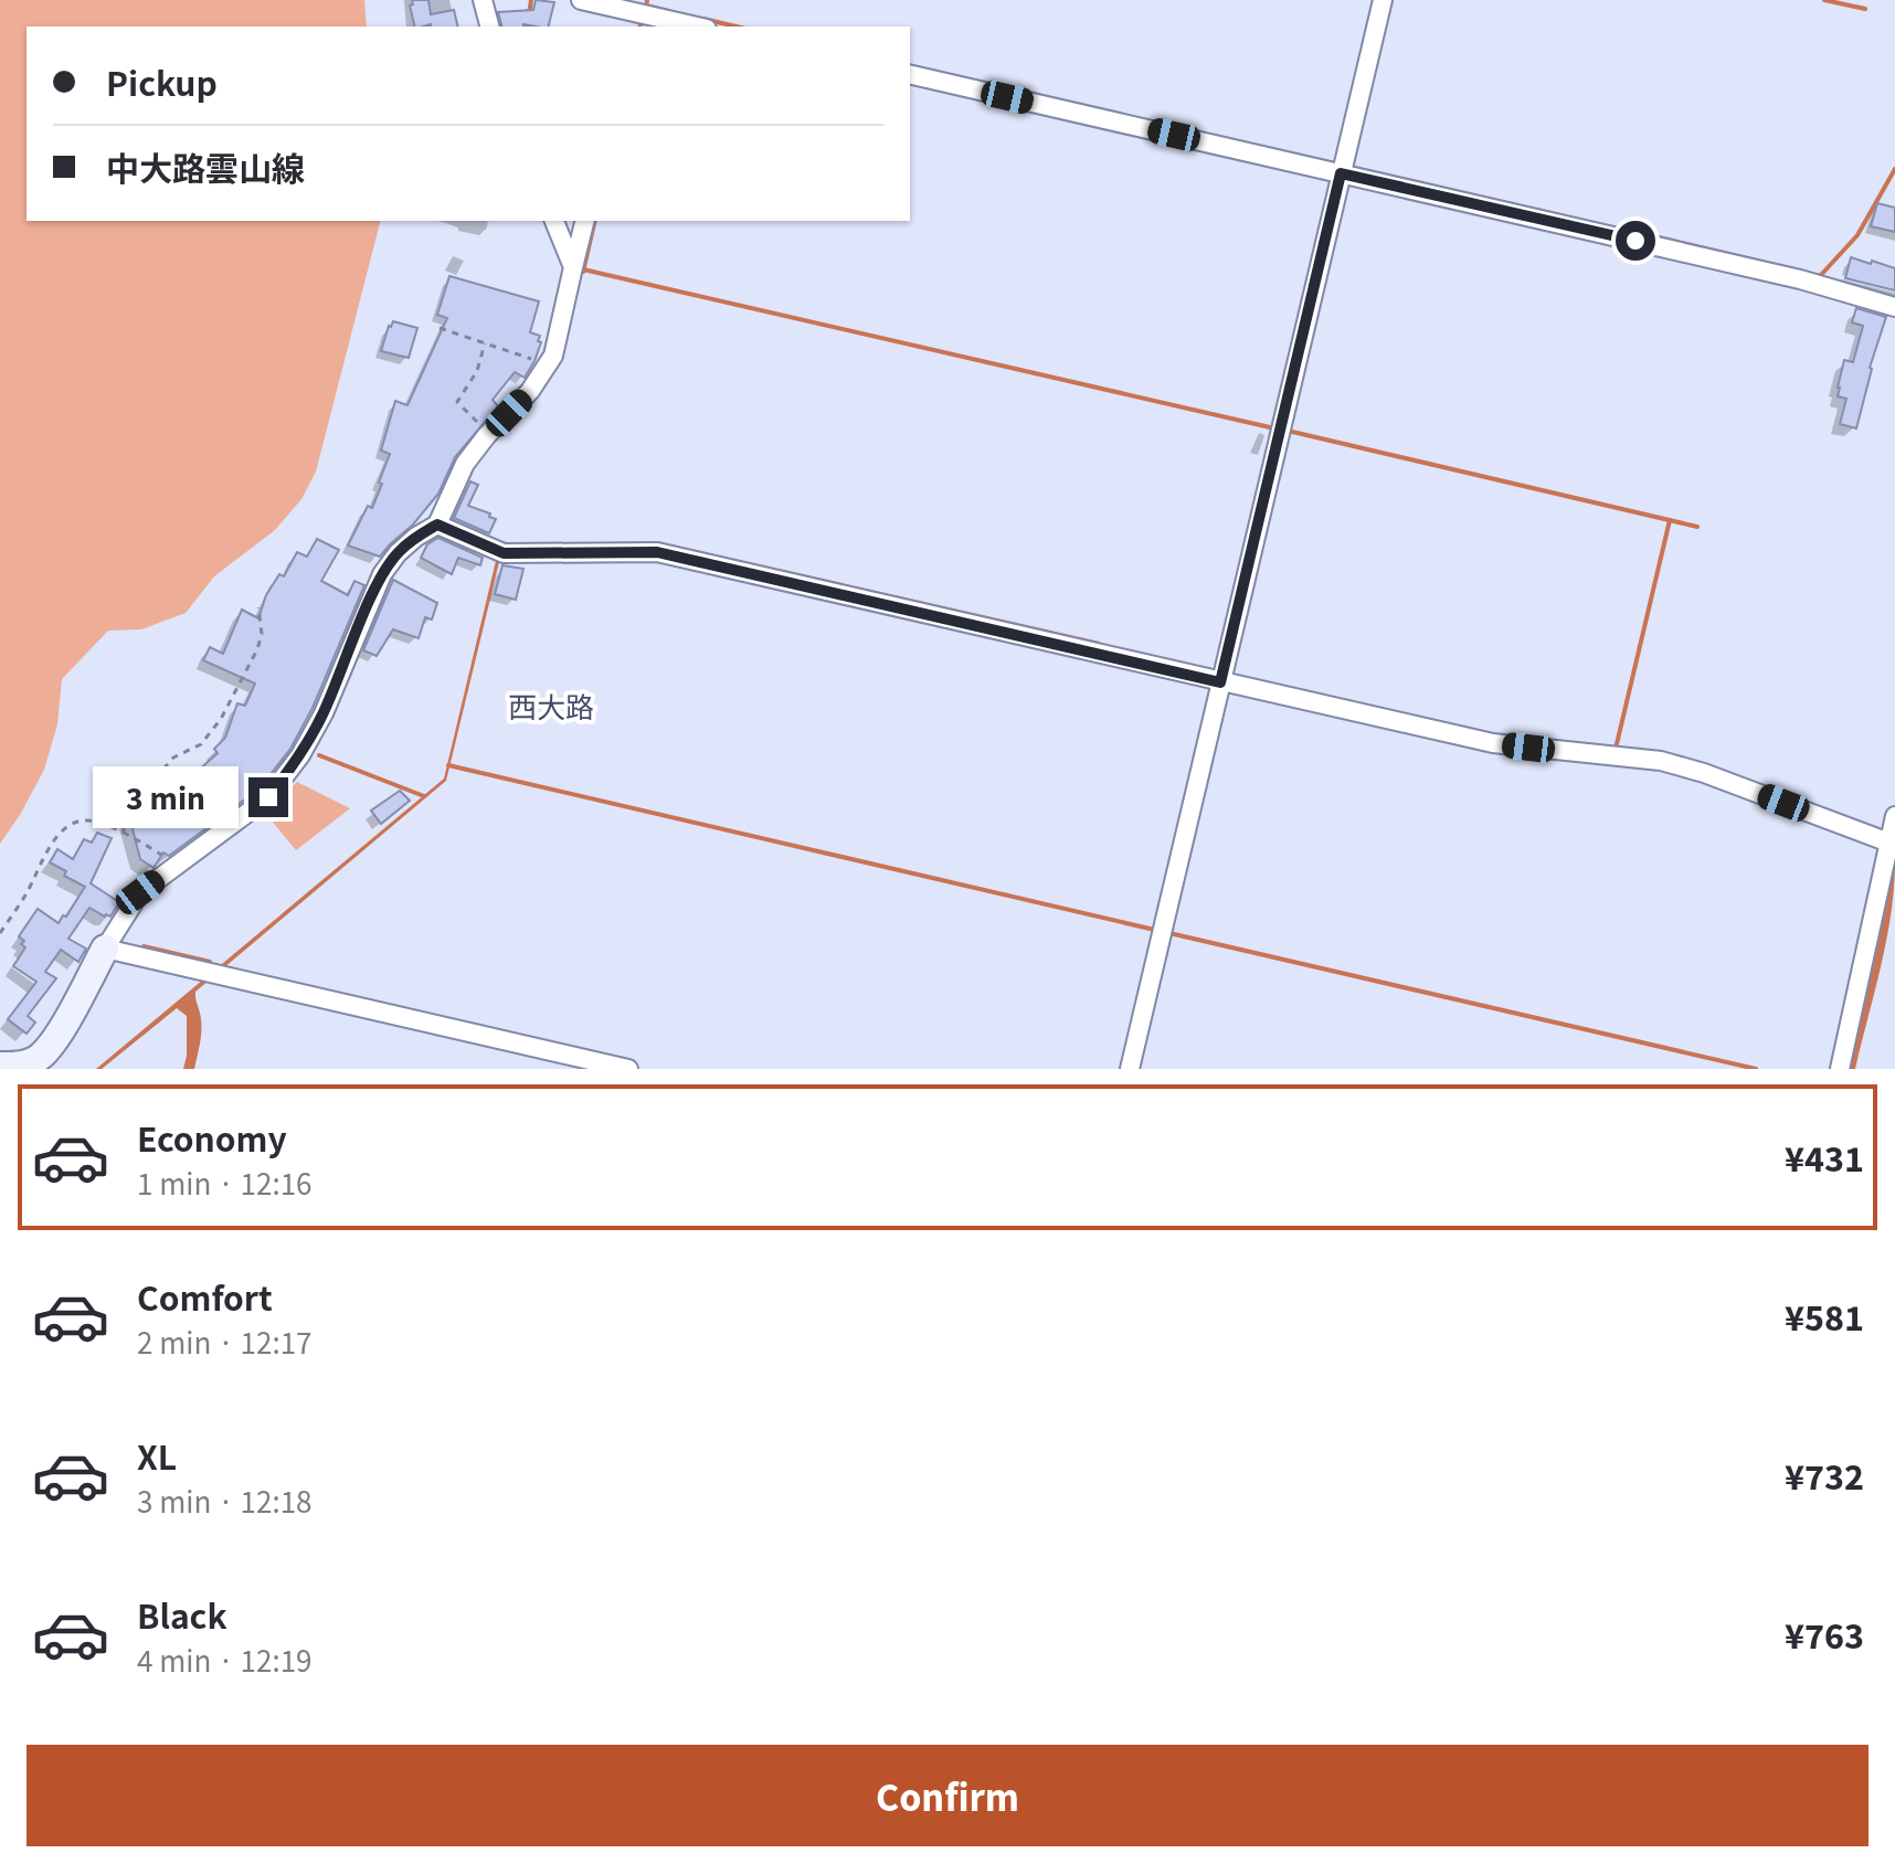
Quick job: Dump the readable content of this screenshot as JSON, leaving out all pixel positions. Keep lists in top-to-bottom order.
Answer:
{
  "districts": ["西大路"],
  "page": {
    "banner": ["Pickup", "中大路雲山線"],
    "bubble": "3 min",
    "list": [
      {
        "name": "Economy",
        "note": "1 min · 12:16",
        "value": "¥431"
      },
      {
        "name": "Comfort",
        "note": "2 min · 12:17",
        "value": "¥581"
      },
      {
        "name": "XL",
        "note": "3 min · 12:18",
        "value": "¥732"
      },
      {
        "name": "Black",
        "note": "4 min · 12:19",
        "value": "¥763"
      }
    ],
    "buttons": "Confirm"
  }
}
